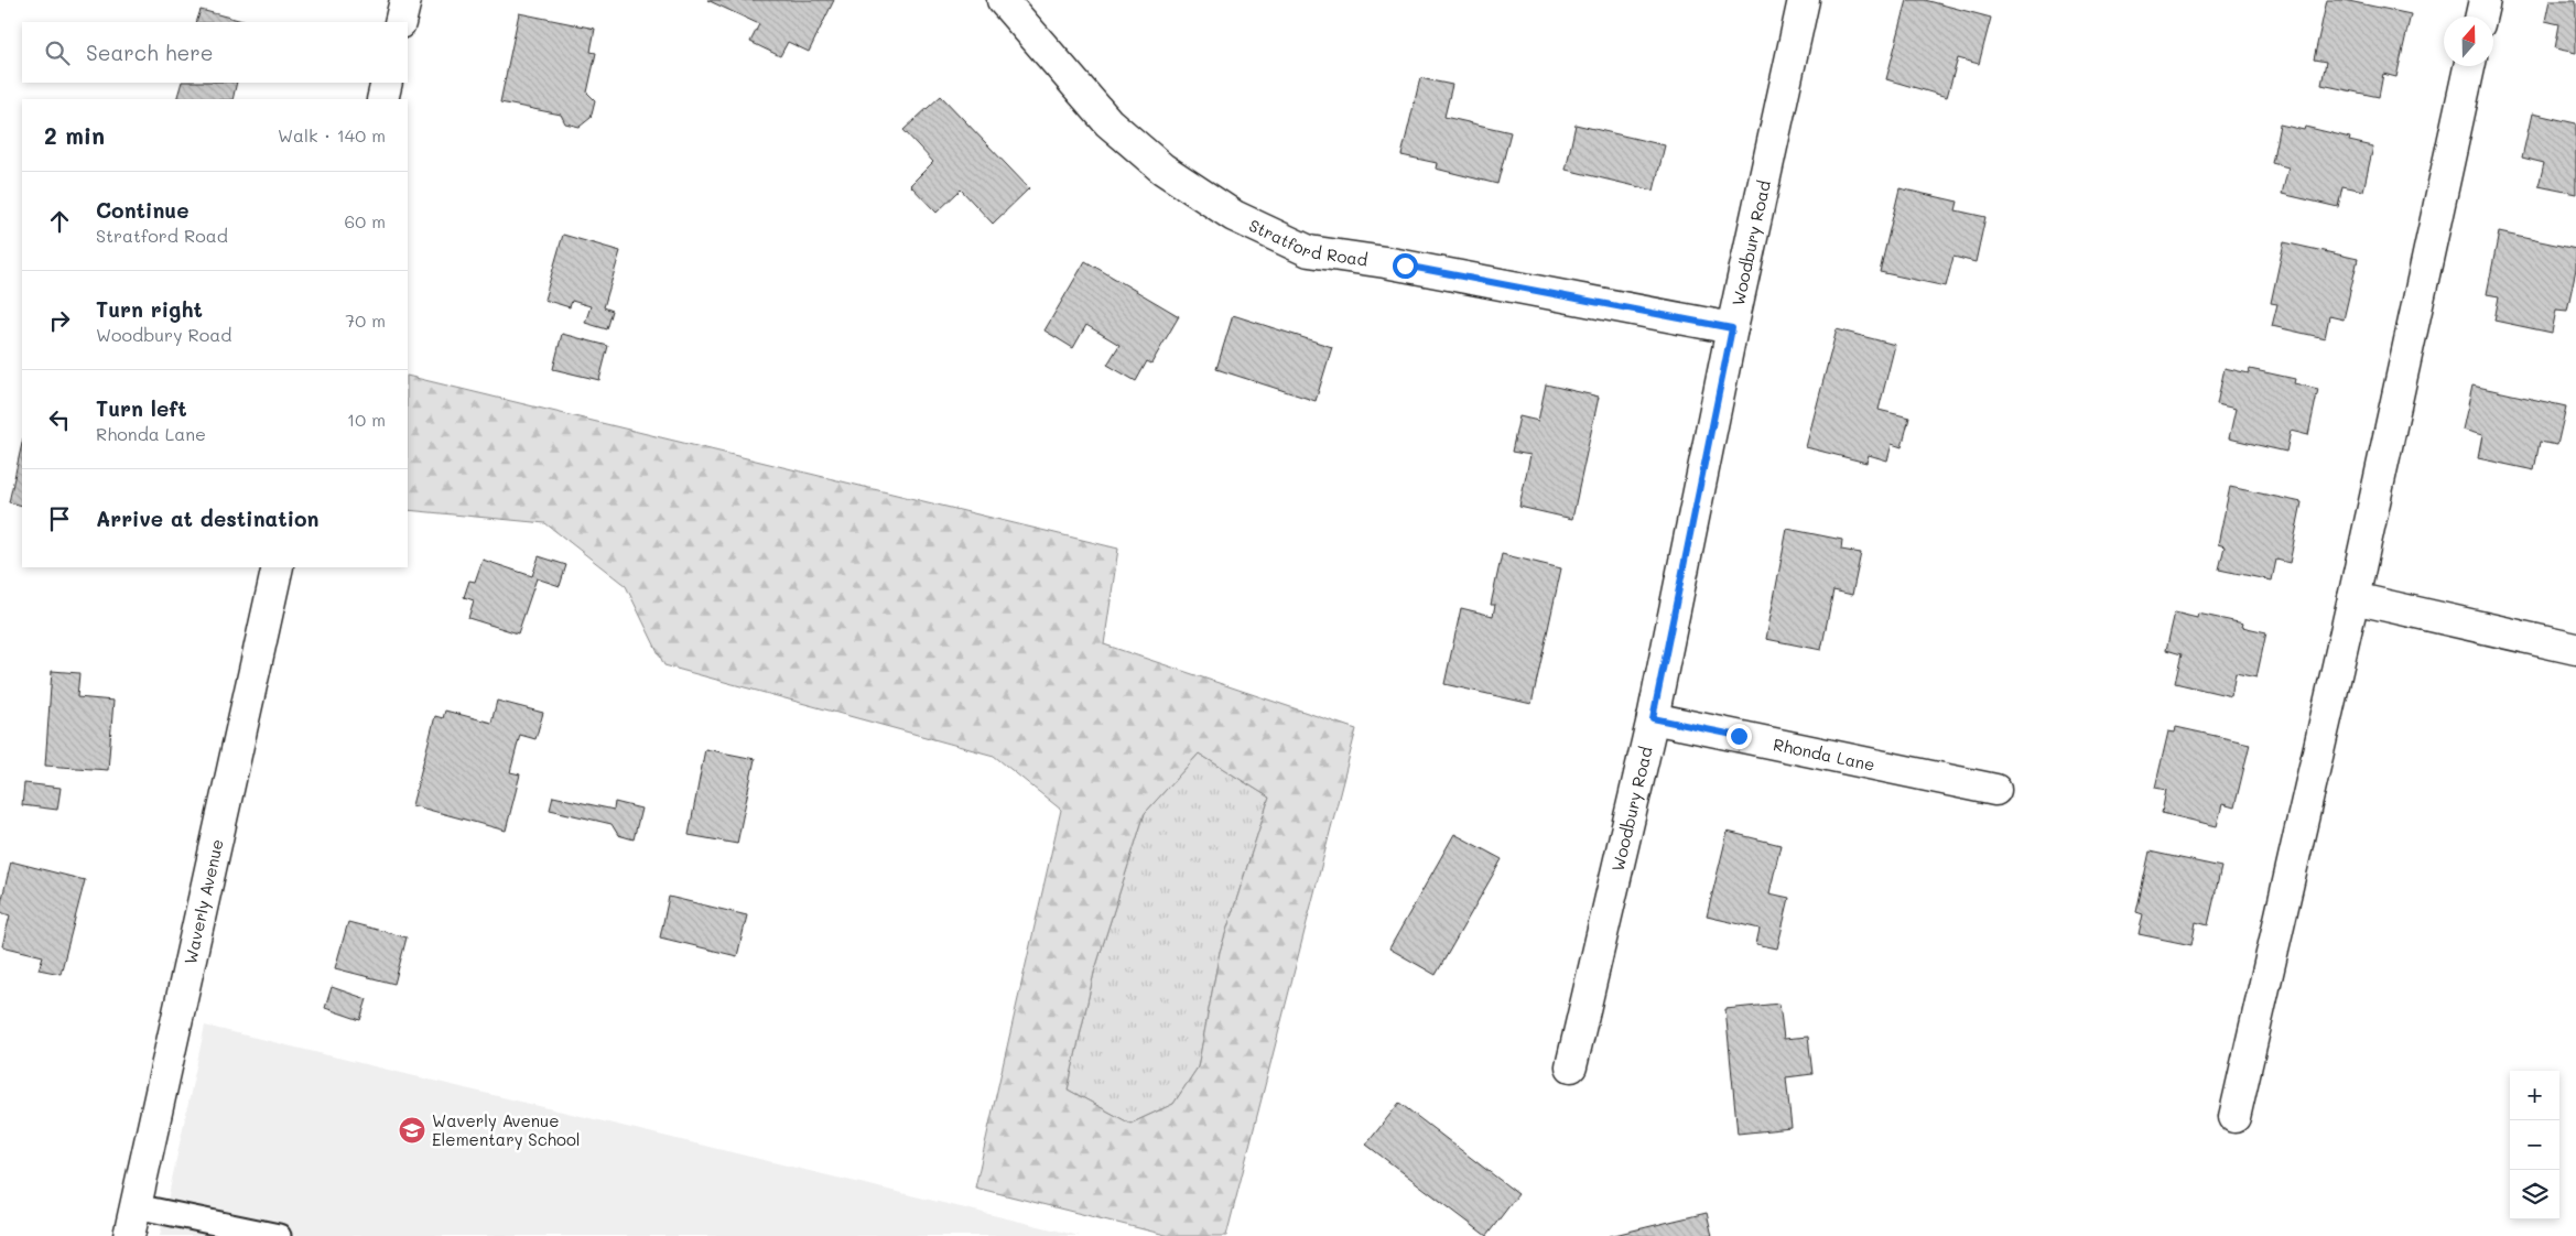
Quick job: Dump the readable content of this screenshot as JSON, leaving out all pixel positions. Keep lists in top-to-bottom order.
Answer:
{
  "streets": {
    "street": [
      "Stratford Road",
      "Woodbury Road",
      "Rhonda Lane",
      "Waverly Avenue"
    ]
  },
  "crossings": [
    ["Stratford Road", "Woodbury Road"],
    ["Woodbury Road", "Rhonda Lane"]
  ],
  "places": {
    "school or university": ["Waverly Avenue Elementary School"]
  },
  "north": "top",
  "page": {
    "search": "Search here",
    "heading": ["2 min", "Walk · 140 m"],
    "list": [
      ["Continue", "Stratford Road", "60 m"],
      ["Turn right", "Woodbury Road", "70 m"],
      ["Turn left", "Rhonda Lane", "10 m"],
      "Arrive at destination"
    ],
    "map_buttons": ["+", "−"]
  }
}
